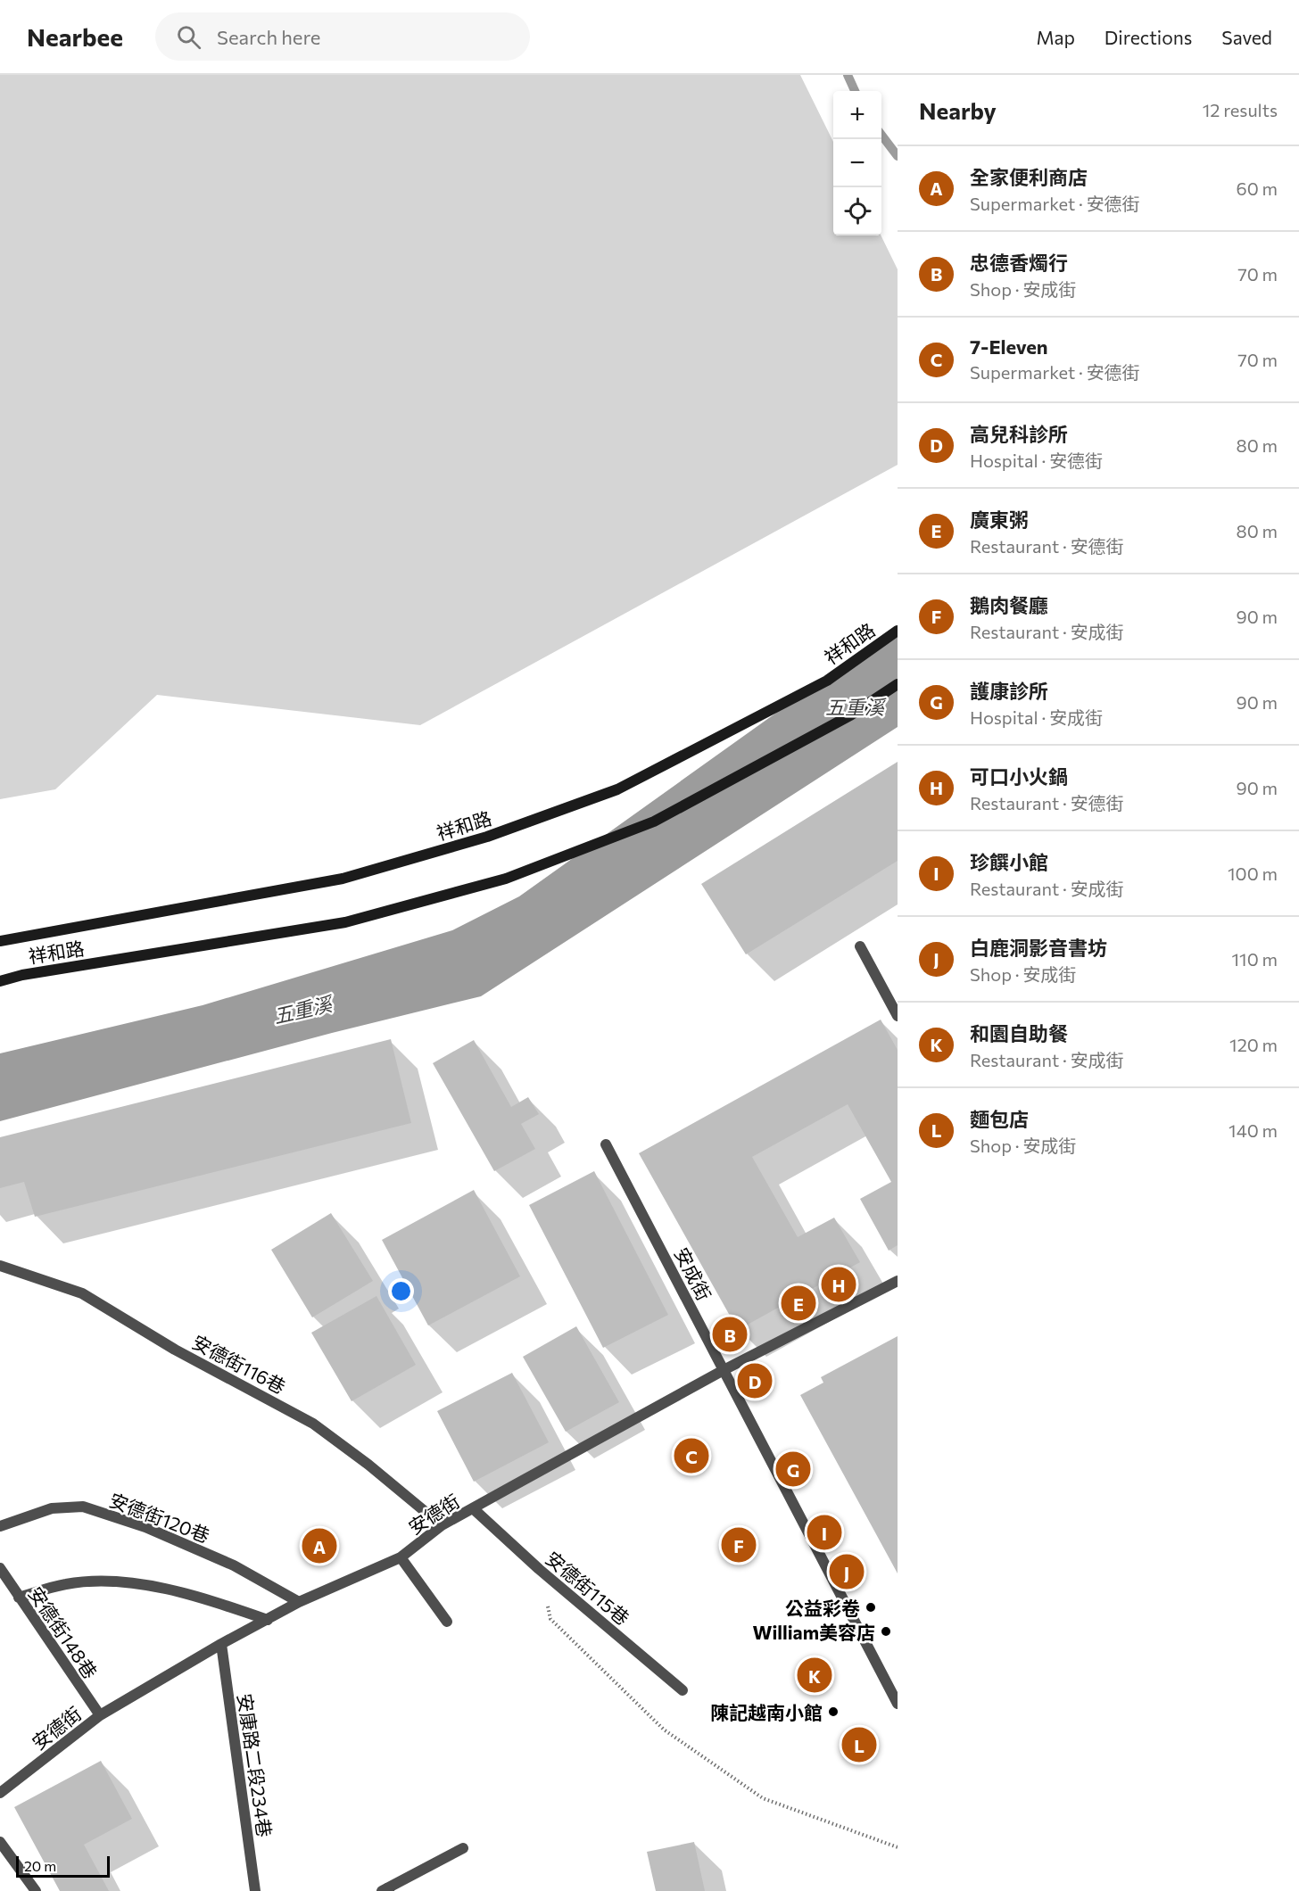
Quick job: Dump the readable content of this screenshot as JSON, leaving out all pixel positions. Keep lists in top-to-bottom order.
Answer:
{
  "streets": {
    "main road": ["祥和路"],
    "street": [
      "安成街",
      "安德街116巷",
      "安德街",
      "安德街120巷",
      "安德街115巷",
      "安德街148巷",
      "安康路二段234巷"
    ]
  },
  "crossings": [
    ["安成街", "安德街"],
    ["安德街116巷", "安德街"],
    ["安德街", "安德街120巷"],
    ["安德街", "安德街115巷"],
    ["安德街", "安德街148巷"],
    ["安德街", "安康路二段234巷"]
  ],
  "water": ["五重溪"],
  "places": ["公益彩卷", "William美容店", "陳記越南小館"],
  "scale_bar": "20 m",
  "page": {
    "header": "Nearbee",
    "search": "Search here",
    "nav": ["Map", "Directions", "Saved"],
    "heading": ["Nearby", "12 results"],
    "map_buttons": ["+", "−"],
    "list": [
      {
        "mark": "A",
        "name": "全家便利商店",
        "note": "Supermarket · 安德街",
        "value": "60 m"
      },
      {
        "mark": "B",
        "name": "忠德香燭行",
        "note": "Shop · 安成街",
        "value": "70 m"
      },
      {
        "mark": "C",
        "name": "7-Eleven",
        "note": "Supermarket · 安德街",
        "value": "70 m"
      },
      {
        "mark": "D",
        "name": "高兒科診所",
        "note": "Hospital · 安德街",
        "value": "80 m"
      },
      {
        "mark": "E",
        "name": "廣東粥",
        "note": "Restaurant · 安德街",
        "value": "80 m"
      },
      {
        "mark": "F",
        "name": "鵝肉餐廳",
        "note": "Restaurant · 安成街",
        "value": "90 m"
      },
      {
        "mark": "G",
        "name": "護康診所",
        "note": "Hospital · 安成街",
        "value": "90 m"
      },
      {
        "mark": "H",
        "name": "可口小火鍋",
        "note": "Restaurant · 安德街",
        "value": "90 m"
      },
      {
        "mark": "I",
        "name": "珍饌小館",
        "note": "Restaurant · 安成街",
        "value": "100 m"
      },
      {
        "mark": "J",
        "name": "白鹿洞影音書坊",
        "note": "Shop · 安成街",
        "value": "110 m"
      },
      {
        "mark": "K",
        "name": "和園自助餐",
        "note": "Restaurant · 安成街",
        "value": "120 m"
      },
      {
        "mark": "L",
        "name": "麵包店",
        "note": "Shop · 安成街",
        "value": "140 m"
      }
    ],
    "pins": [
      "H",
      "E",
      "B",
      "D",
      "C",
      "G",
      "I",
      "F",
      "A",
      "J",
      "K",
      "L"
    ],
    "scale": "20 m"
  }
}
